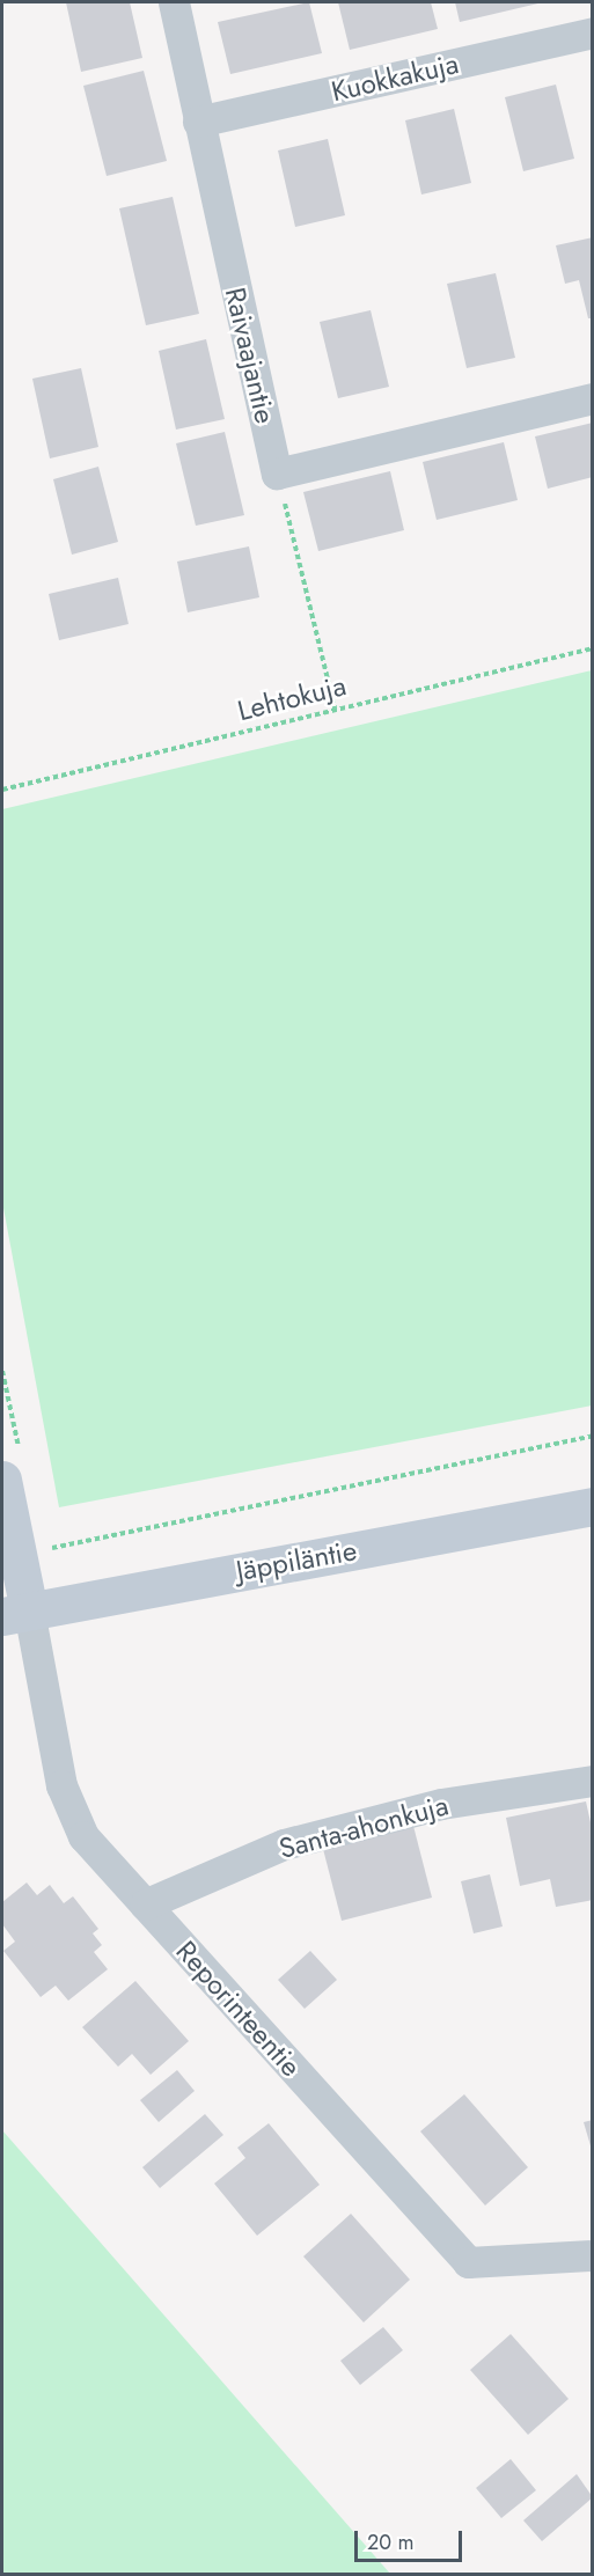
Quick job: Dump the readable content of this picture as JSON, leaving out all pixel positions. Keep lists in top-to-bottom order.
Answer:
{
  "streets": {
    "main road": ["Jäppiläntie"],
    "street": [
      "Kuokkakuja",
      "Raivaajantie",
      "Santa-ahonkuja",
      "Reporinteentie"
    ],
    "path": ["Lehtokuja"]
  },
  "crossings": [
    ["Kuokkakuja", "Raivaajantie"],
    ["Jäppiläntie", "Reporinteentie"],
    ["Santa-ahonkuja", "Reporinteentie"]
  ],
  "scale_bar": "20 m"
}
